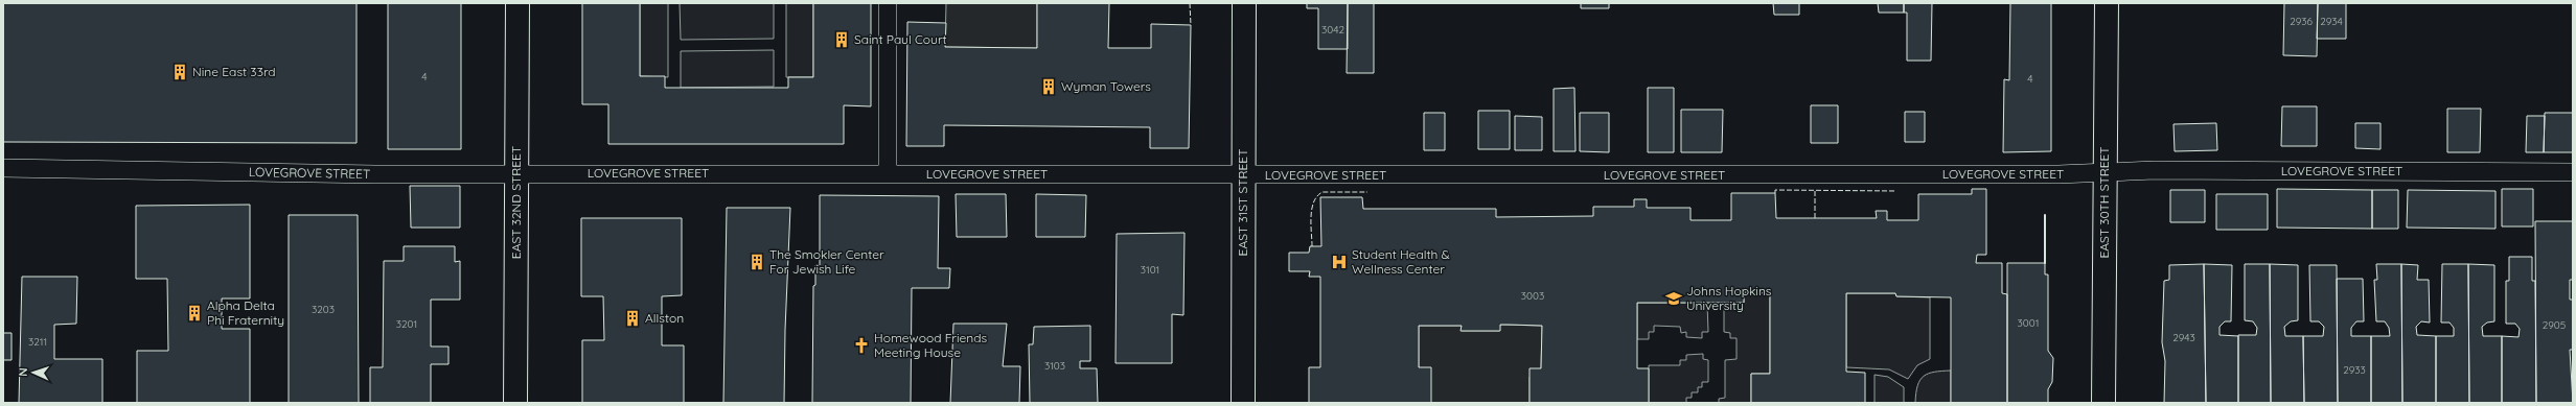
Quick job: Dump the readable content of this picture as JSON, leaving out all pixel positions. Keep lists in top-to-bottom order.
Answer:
{
  "streets": {
    "street": ["EAST 32ND STREET", "EAST 31ST STREET", "EAST 30TH STREET"],
    "lane": ["LOVEGROVE STREET"]
  },
  "crossings": [
    ["LOVEGROVE STREET", "EAST 32ND STREET"],
    ["LOVEGROVE STREET", "EAST 31ST STREET"],
    ["LOVEGROVE STREET", "EAST 30TH STREET"]
  ],
  "places": {
    "building": [
      "Saint Paul Court",
      "Nine East 33rd",
      "Wyman Towers",
      "The Smokler Center For Jewish Life",
      "Alpha Delta Phi Fraternity",
      "Allston"
    ],
    "hospital": ["Student Health & Wellness Center"],
    "school or university": ["Johns Hopkins University"],
    "church": ["Homewood Friends Meeting House"]
  },
  "house_numbers": [
    "2936",
    "2934",
    "3042",
    "4",
    "4",
    "3101",
    "3003",
    "3203",
    "3001",
    "3201",
    "2905",
    "2943",
    "3211",
    "3103",
    "2933"
  ],
  "north": "left"
}
